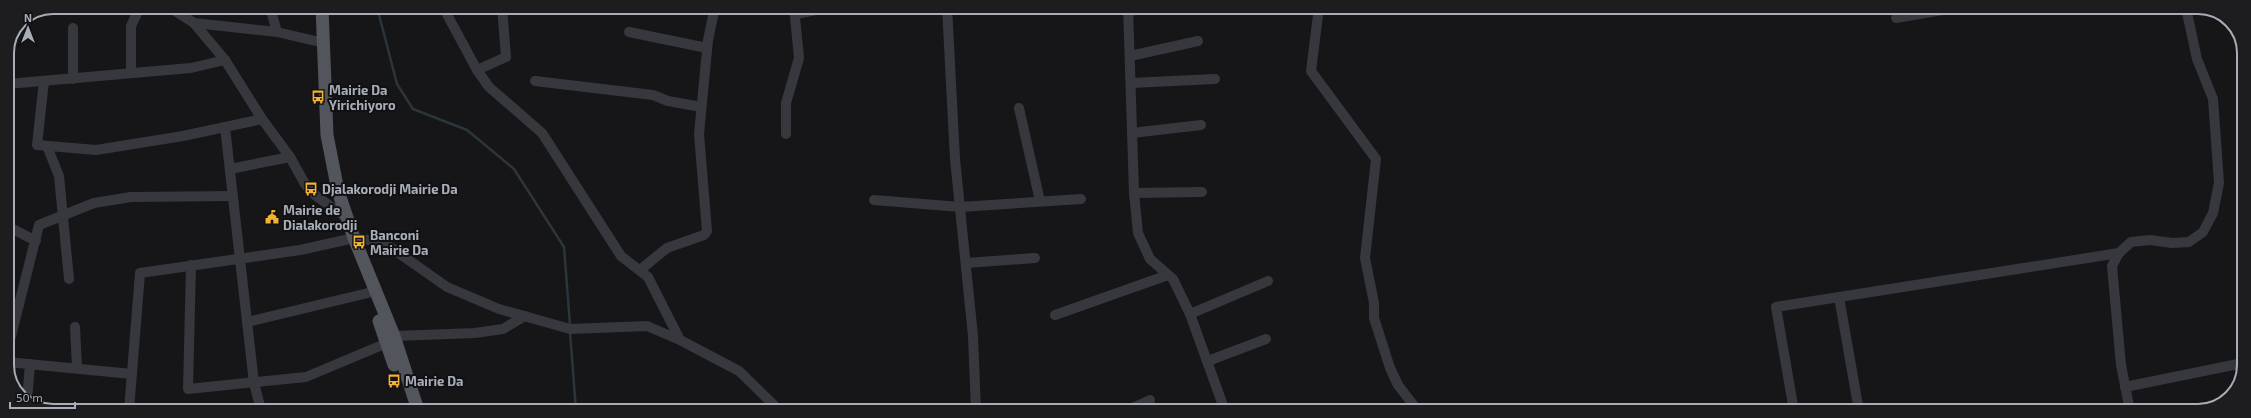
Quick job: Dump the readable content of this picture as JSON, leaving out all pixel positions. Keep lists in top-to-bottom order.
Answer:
{
  "places": {
    "bus stop": [
      "Mairie Da Yirichiyoro",
      "Djalakorodji Mairie Da",
      "Banconi Mairie Da",
      "Mairie Da"
    ],
    "public building": ["Mairie de Dialakorodji"]
  },
  "scale_bar": "50 m",
  "north": "top"
}
